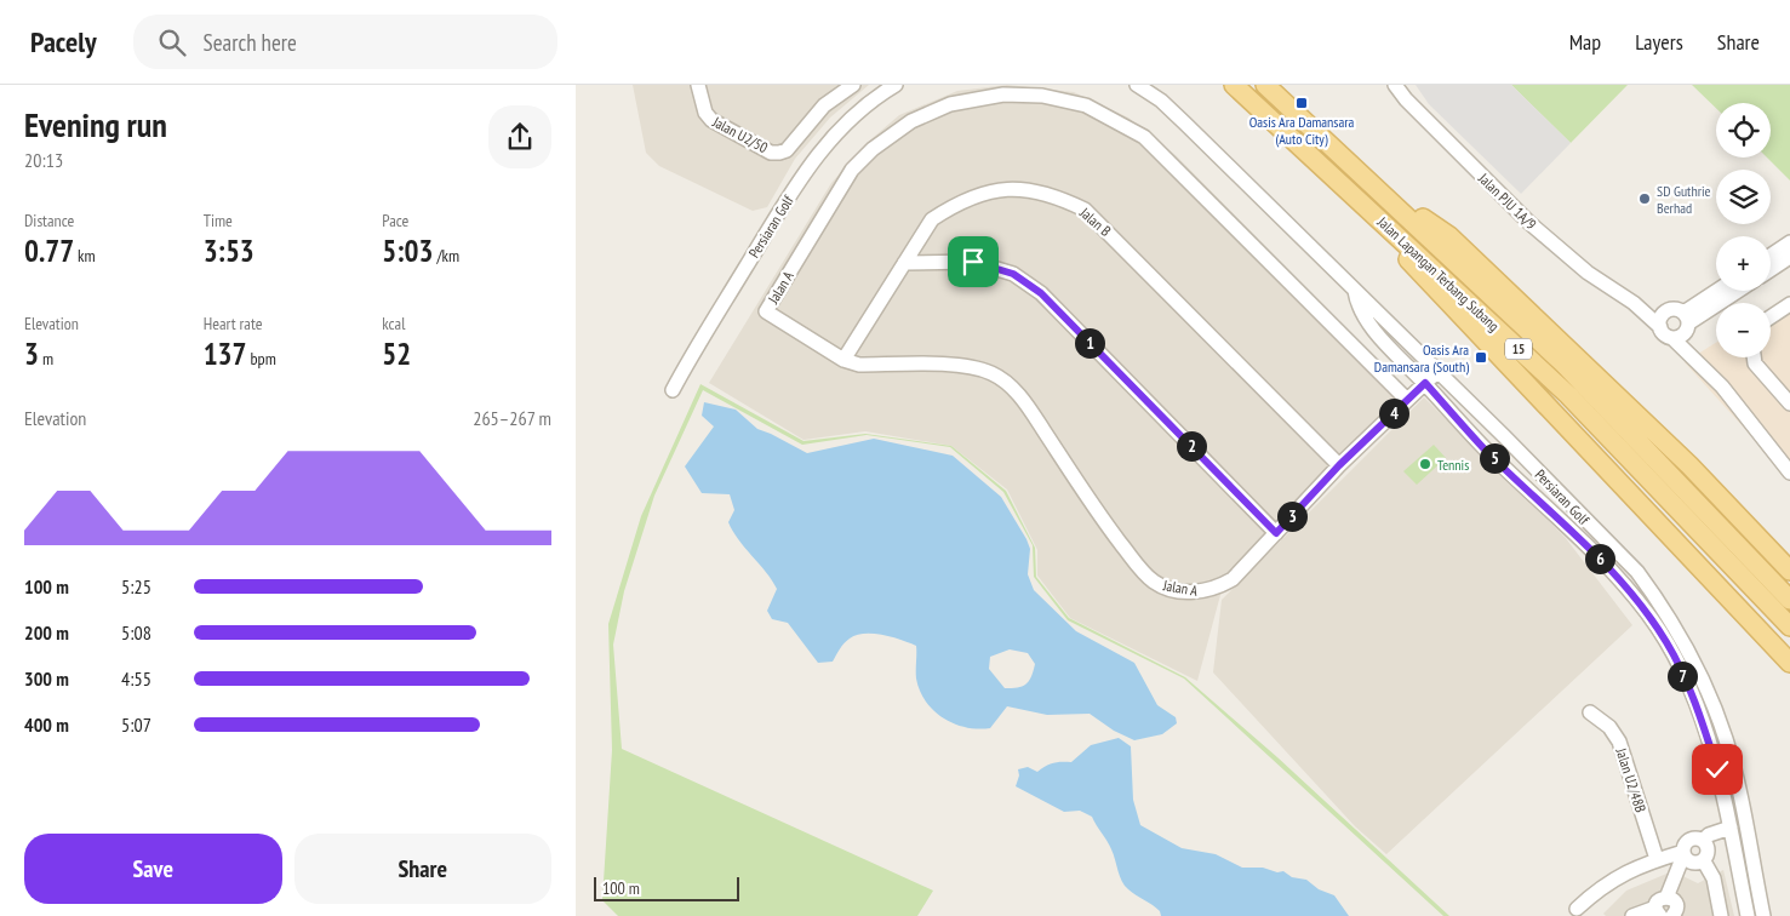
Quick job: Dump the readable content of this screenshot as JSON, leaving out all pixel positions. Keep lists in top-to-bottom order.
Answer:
{
  "streets": {
    "main road": ["Jalan Lapangan Terbang Subang", "15"],
    "street": [
      "Jalan U2/50",
      "Jalan PJU 1A/9",
      "Jalan B",
      "Persiaran Golf",
      "Jalan A",
      "Jalan U2/48B"
    ]
  },
  "crossings": [
    ["Jalan B", "Jalan A"],
    ["Persiaran Golf", "Jalan A"]
  ],
  "places": {
    "transit": ["Oasis Ara Damansara (Auto City)", "Oasis Ara Damansara (South)"],
    "other": ["SD Guthrie Berhad", "Tennis"]
  },
  "scale_bar": "100 m",
  "page": {
    "header": "Pacely",
    "search": "Search here",
    "nav": ["Map", "Layers", "Share"],
    "heading": ["Evening run", "20:13"],
    "map_buttons": ["+", "−"],
    "stats": [
      ["Distance", "0.77 km"],
      ["Time", "3:53"],
      ["Pace", "5:03 /km"],
      ["Elevation", "3 m"],
      ["Heart rate", "137 bpm"],
      ["kcal", "52"]
    ],
    "pins": [
      "1",
      "4",
      "2",
      "5",
      "3",
      "6",
      "7"
    ],
    "chart": ["Elevation", "265–267 m"],
    "list": [
      {
        "name": "100 m",
        "note": "5:25"
      },
      {
        "name": "200 m",
        "note": "5:08"
      },
      {
        "name": "300 m",
        "note": "4:55"
      },
      {
        "name": "400 m",
        "note": "5:07"
      }
    ],
    "buttons": ["Save", "Share"],
    "scale": "100 m"
  }
}
